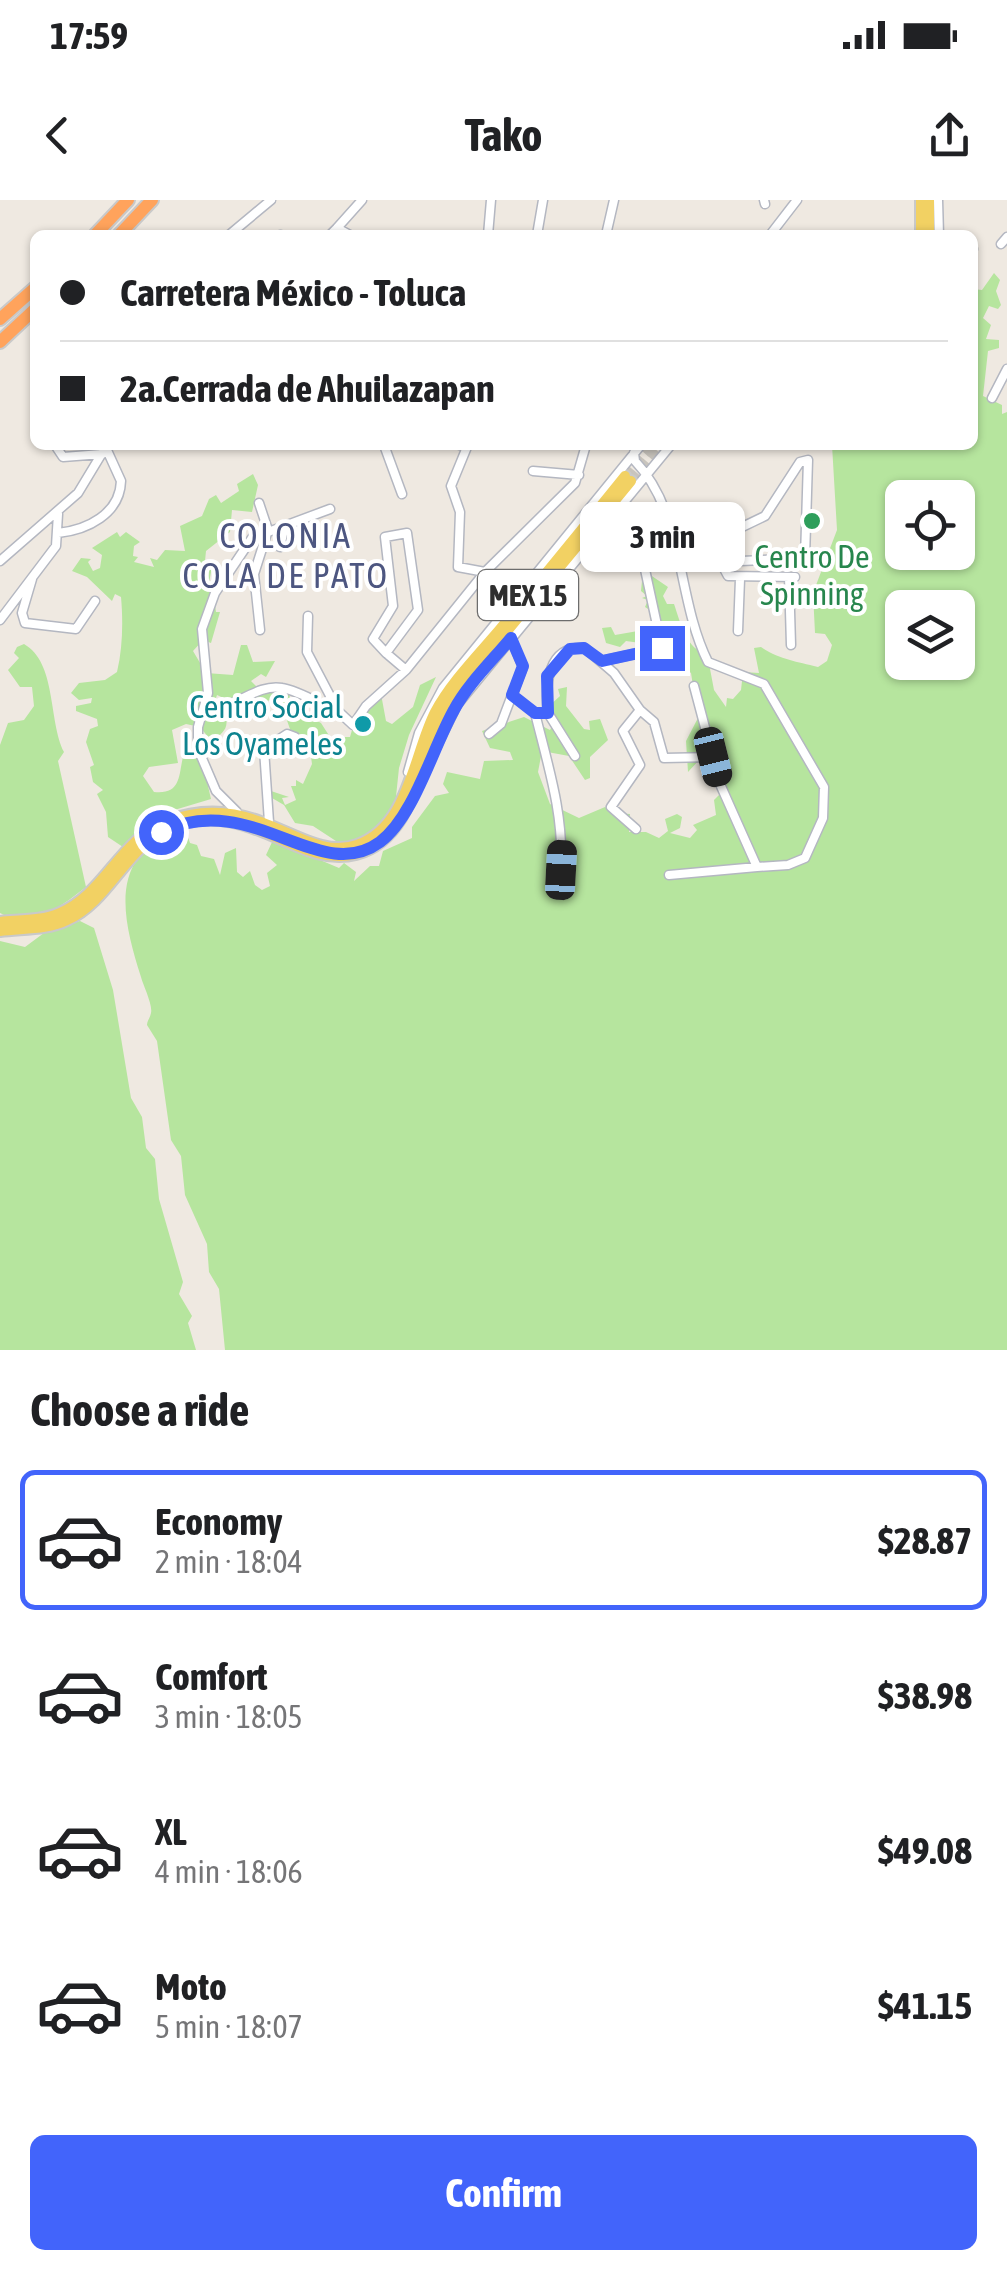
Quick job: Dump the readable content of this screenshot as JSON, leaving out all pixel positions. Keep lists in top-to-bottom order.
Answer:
{
  "streets": {
    "main road": ["MEX 15"]
  },
  "districts": ["COLONIA COLA DE PATO"],
  "places": ["Centro De Spinning", "Centro Social Los Oyameles"],
  "page": {
    "status": "17:59",
    "header": "Tako",
    "banner": ["Carretera México - Toluca", "2a.Cerrada de Ahuilazapan"],
    "bubble": "3 min",
    "heading": "Choose a ride",
    "list": [
      {
        "name": "Economy",
        "note": "2 min · 18:04",
        "value": "$28.87"
      },
      {
        "name": "Comfort",
        "note": "3 min · 18:05",
        "value": "$38.98"
      },
      {
        "name": "XL",
        "note": "4 min · 18:06",
        "value": "$49.08"
      },
      {
        "name": "Moto",
        "note": "5 min · 18:07",
        "value": "$41.15"
      }
    ],
    "buttons": "Confirm"
  }
}
